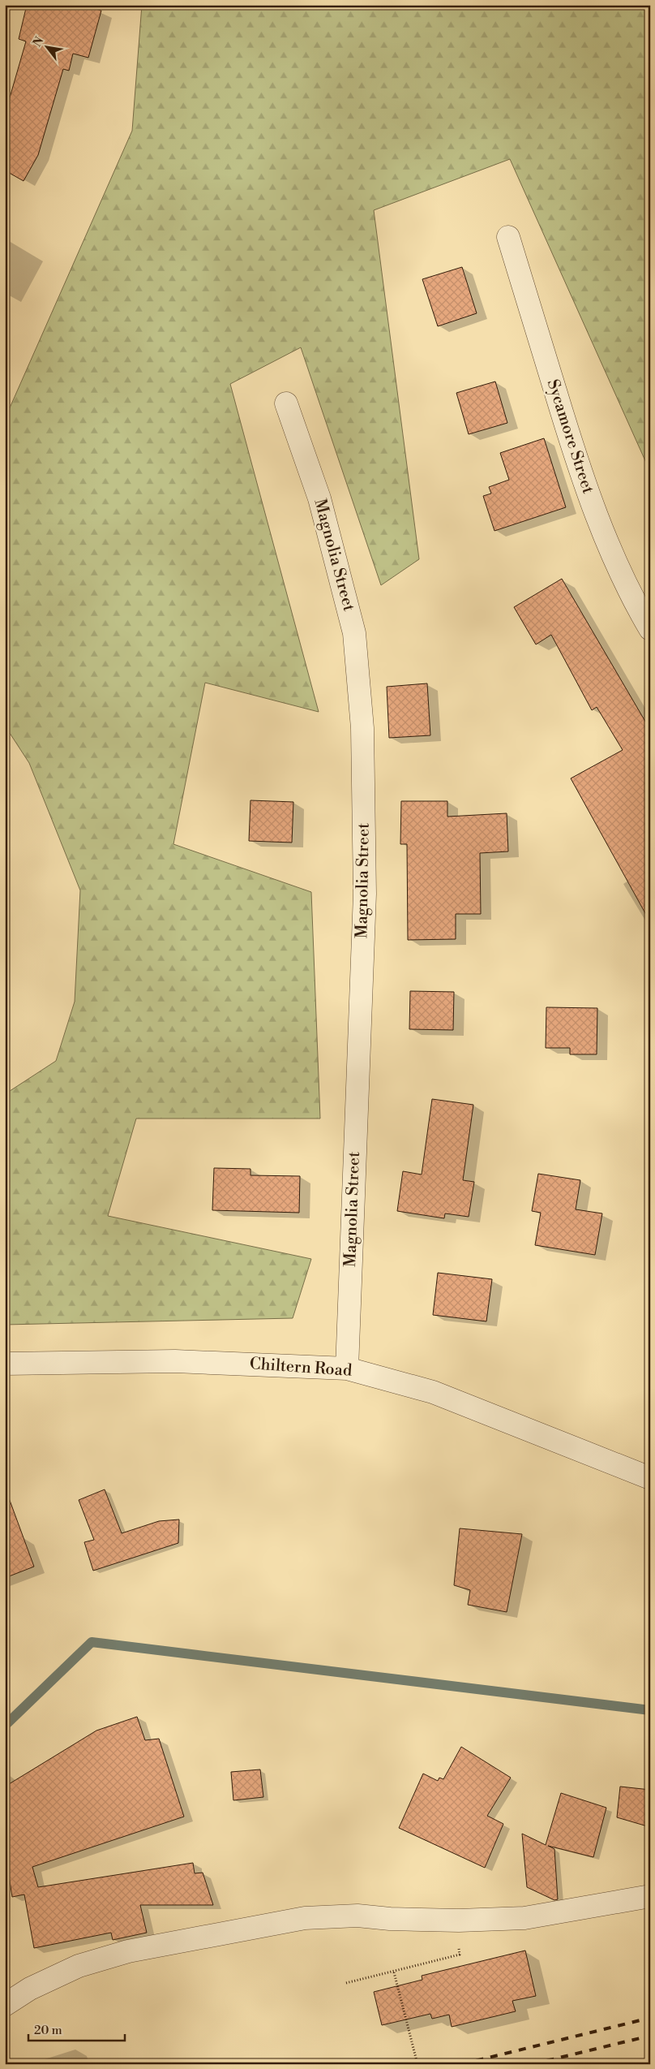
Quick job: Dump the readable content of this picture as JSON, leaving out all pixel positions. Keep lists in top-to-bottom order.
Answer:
{
  "streets": {
    "street": ["Sycamore Street", "Magnolia Street", "Chiltern Road"]
  },
  "crossings": [
    ["Magnolia Street", "Chiltern Road"]
  ],
  "scale_bar": "20 m",
  "north": "top left"
}
